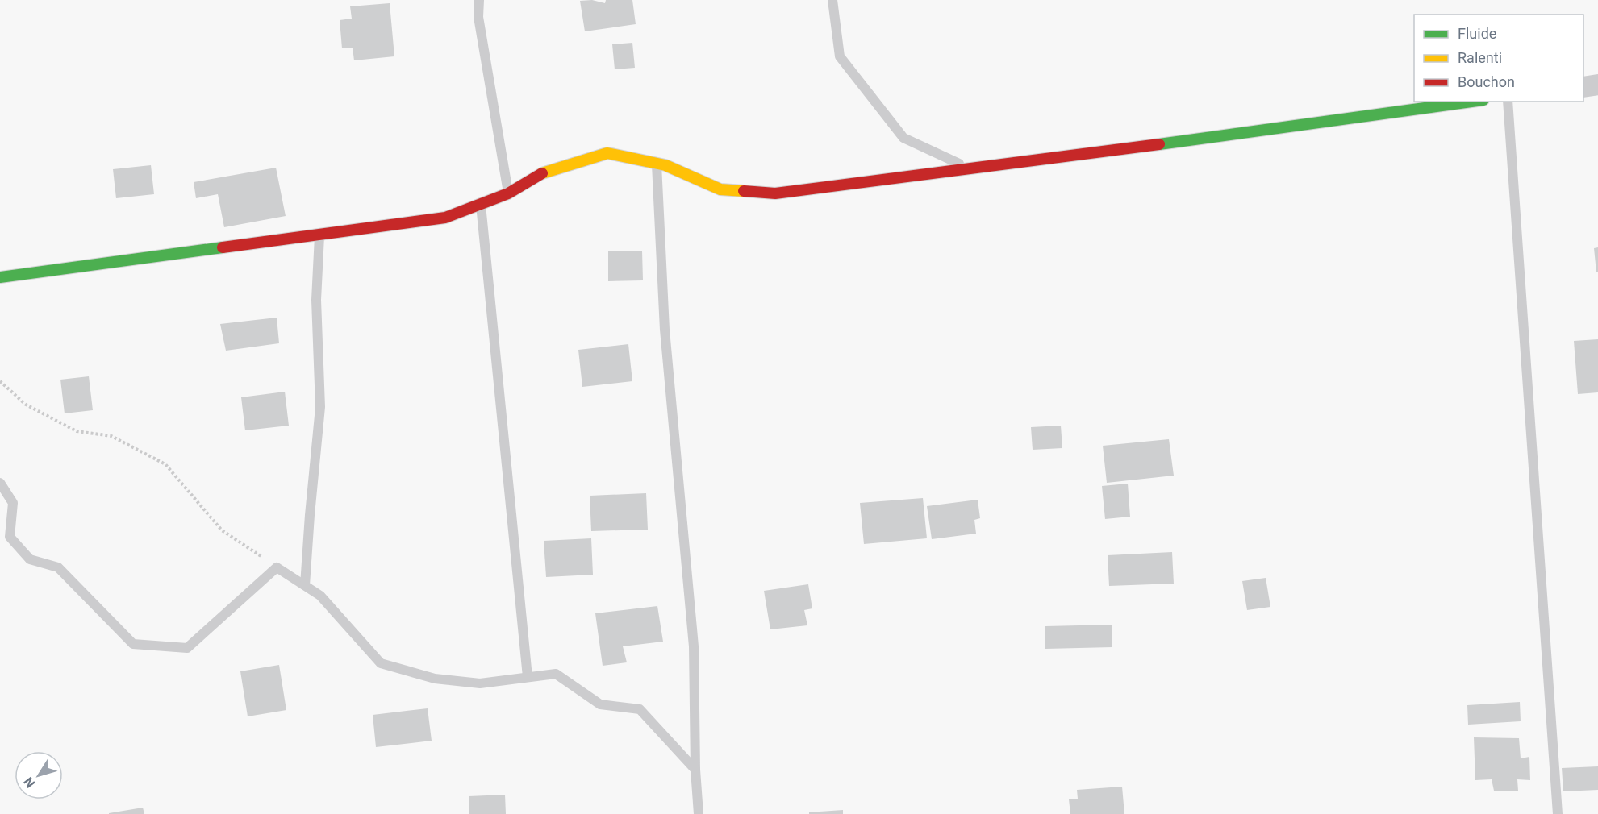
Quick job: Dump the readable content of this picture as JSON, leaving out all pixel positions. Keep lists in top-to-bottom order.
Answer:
{
  "legend": ["Fluide", "Ralenti", "Bouchon"],
  "north": "bottom left"
}
